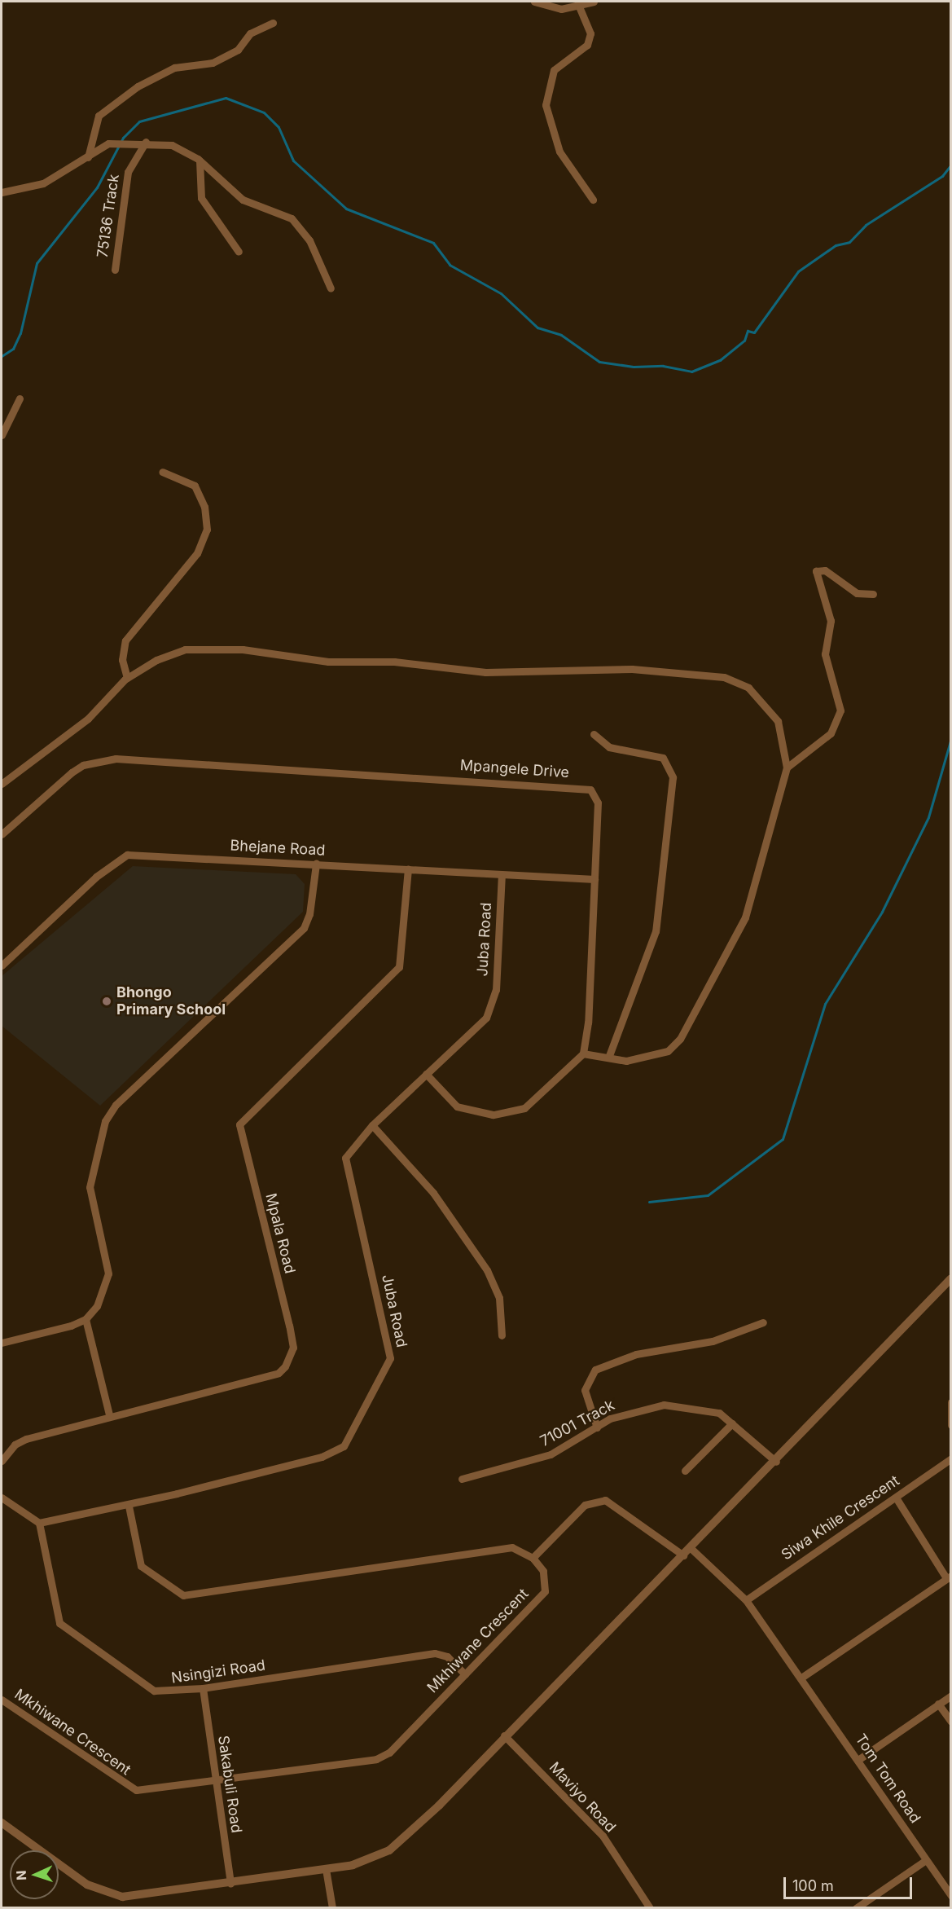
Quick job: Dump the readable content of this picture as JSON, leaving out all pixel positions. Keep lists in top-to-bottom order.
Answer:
{
  "streets": {
    "street": [
      "75136 Track",
      "Mpangele Drive",
      "Bhejane Road",
      "Juba Road",
      "Mpala Road",
      "71001 Track",
      "Siwa Khile Crescent",
      "Mkhiwane Crescent",
      "Nsingizi Road",
      "Tom Tom Road",
      "Sakabuli Road",
      "Maviyo Road"
    ]
  },
  "crossings": [
    ["Mpangele Drive", "Bhejane Road"],
    ["Bhejane Road", "Juba Road"],
    ["Bhejane Road", "Mpala Road"],
    ["Juba Road", "Nsingizi Road"],
    ["Siwa Khile Crescent", "Tom Tom Road"],
    ["Mkhiwane Crescent", "Nsingizi Road"],
    ["Mkhiwane Crescent", "Sakabuli Road"],
    ["Nsingizi Road", "Sakabuli Road"]
  ],
  "places": ["Bhongo Primary School"],
  "scale_bar": "100 m",
  "north": "left"
}
